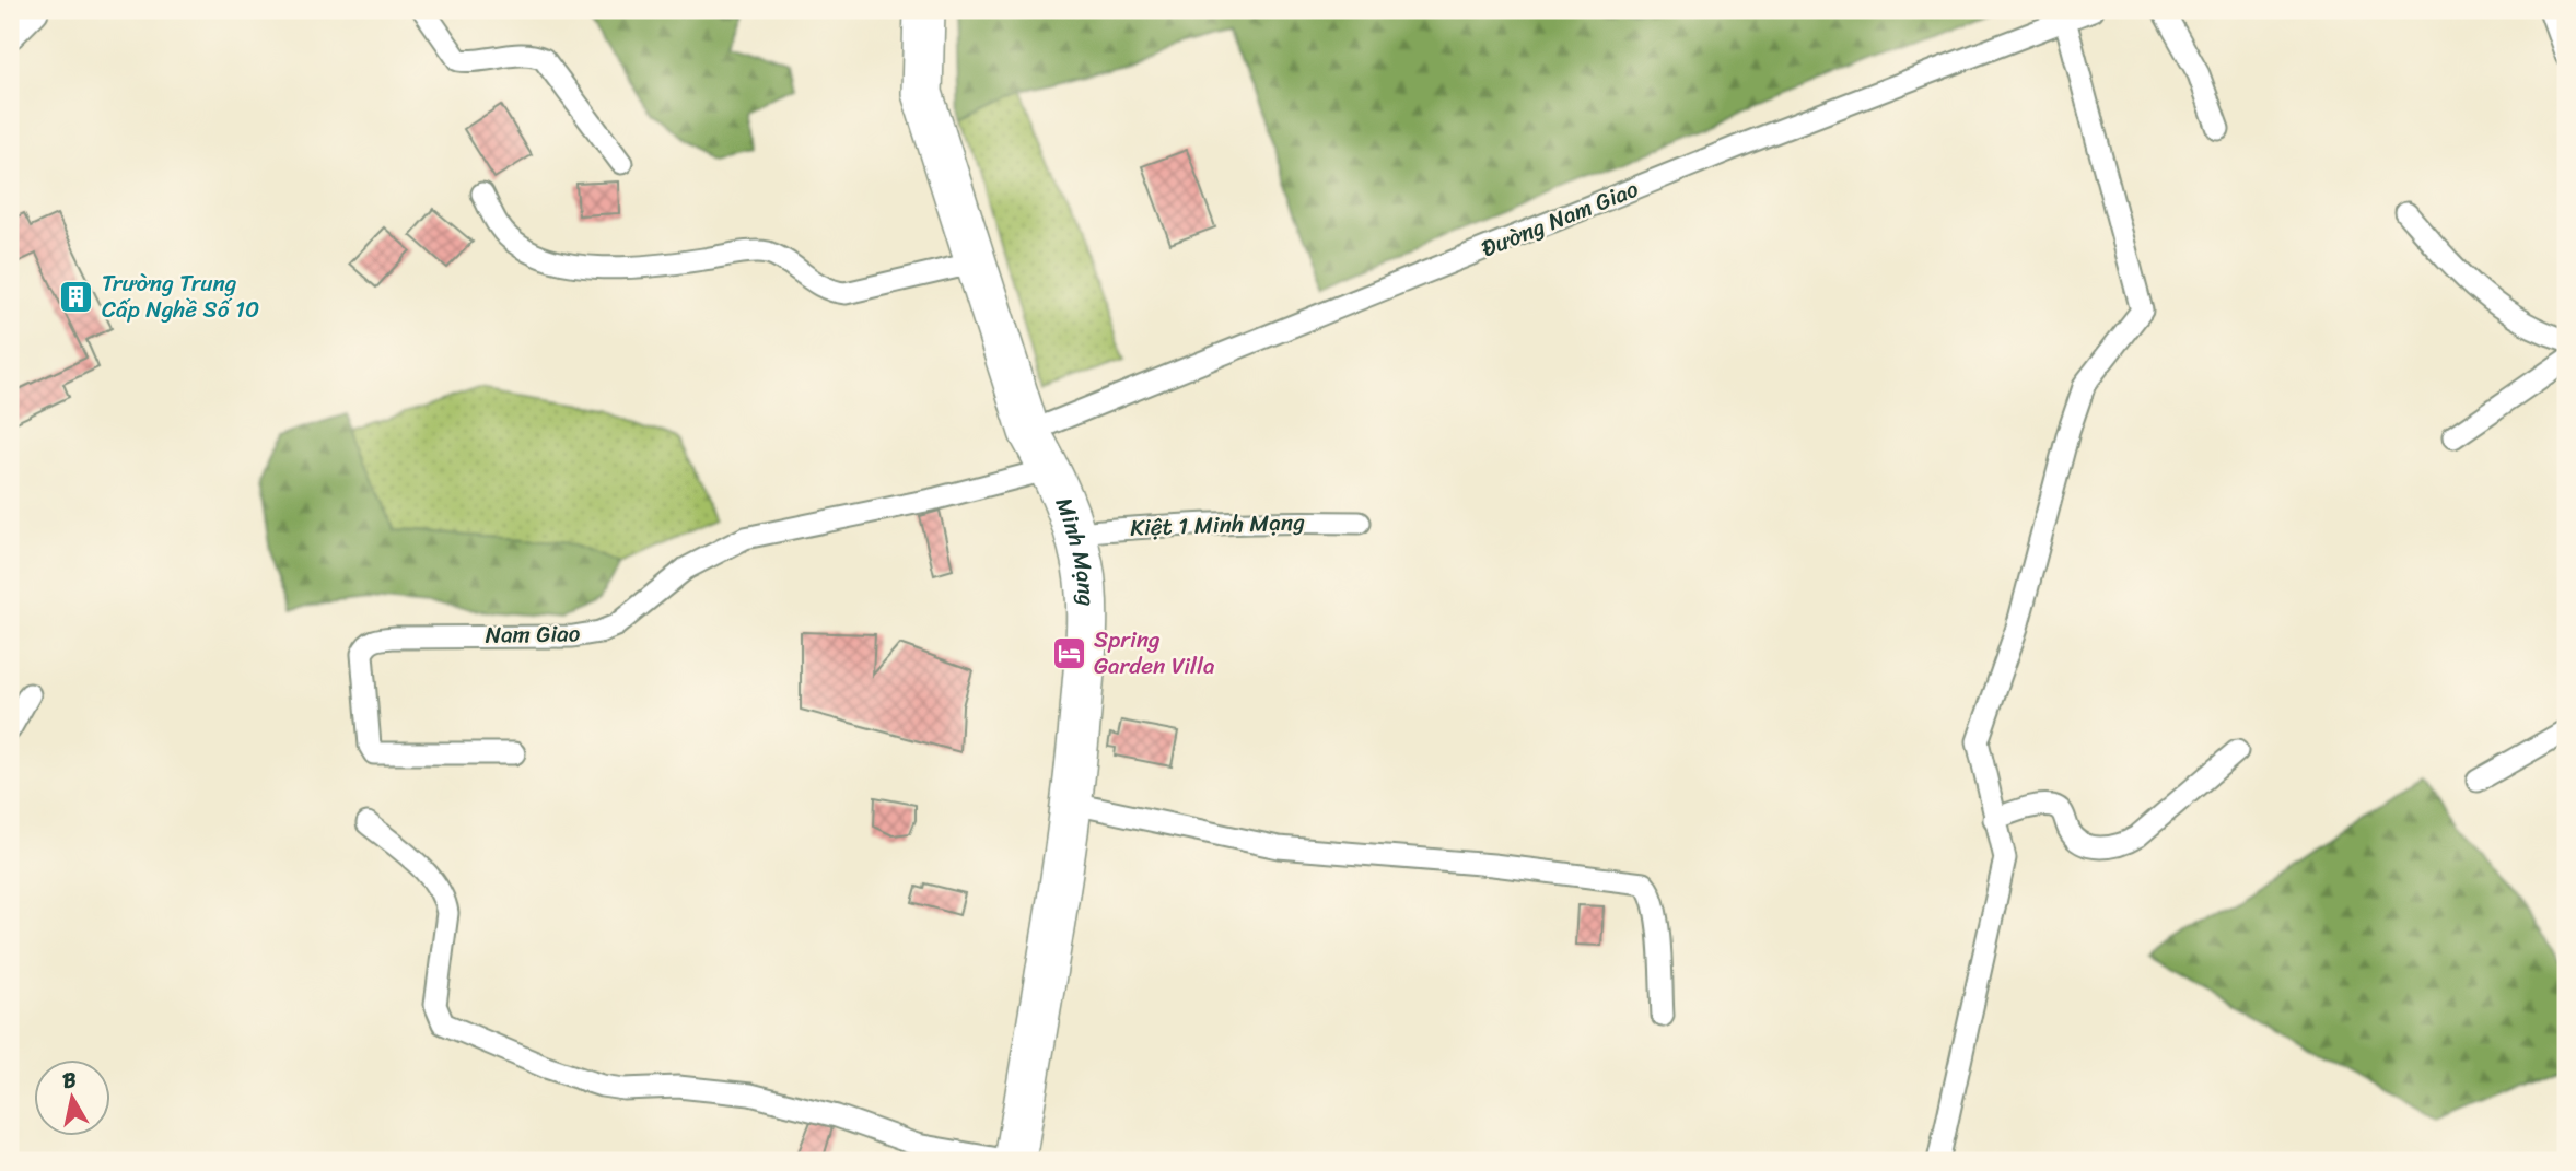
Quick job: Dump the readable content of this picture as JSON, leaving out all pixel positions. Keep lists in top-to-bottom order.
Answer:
{
  "streets": {
    "highway": ["Minh Mạng"],
    "street": ["Đường Nam Giao", "Kiệt 1 Minh Mạng", "Nam Giao"]
  },
  "crossings": [
    ["Đường Nam Giao", "Minh Mạng"],
    ["Kiệt 1 Minh Mạng", "Minh Mạng"],
    ["Minh Mạng", "Nam Giao"]
  ],
  "places": {
    "building": ["Trường Trung Cấp Nghề Số 10"],
    "hotel": ["Spring Garden Villa"]
  },
  "north": "top"
}
